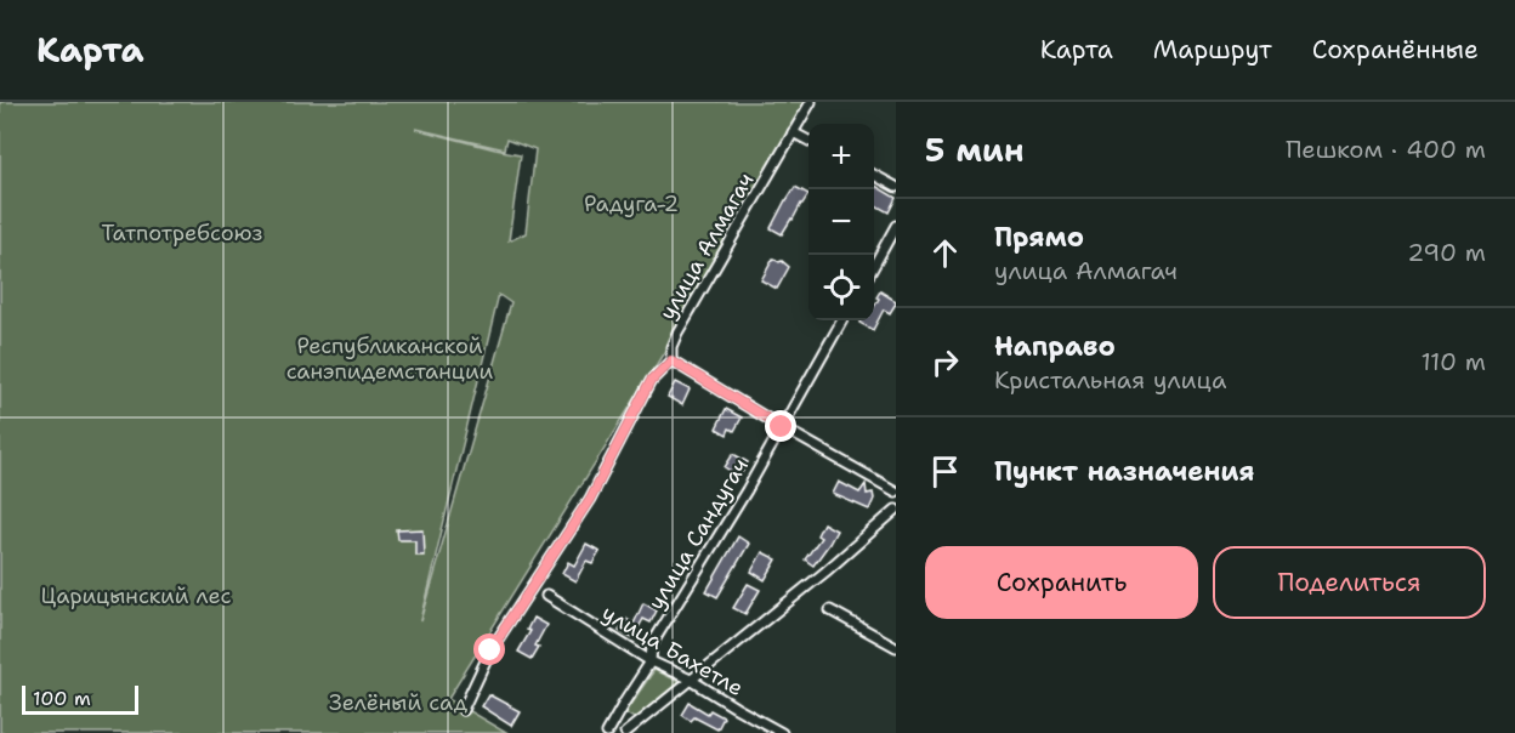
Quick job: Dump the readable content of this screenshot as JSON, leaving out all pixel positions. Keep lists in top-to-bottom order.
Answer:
{
  "streets": {
    "street": ["улица Алмагач", "улица Сандугач", "улица Бахетле"]
  },
  "crossings": [
    ["улица Сандугач", "улица Бахетле"]
  ],
  "parks": [
    "Радуга-2",
    "Татпотребсоюз",
    "Республиканской санэпидемстанции",
    "Царицынский лес",
    "Зелёный сад"
  ],
  "scale_bar": "100 m",
  "page": {
    "header": "Карта",
    "nav": ["Карта", "Маршрут", "Сохранённые"],
    "heading": ["5 мин", "Пешком · 400 m"],
    "map_buttons": ["+", "−"],
    "list": [
      ["Прямо", "улица Алмагач", "290 m"],
      ["Направо", "Кристальная улица", "110 m"],
      "Пункт назначения"
    ],
    "buttons": ["Сохранить", "Поделиться"],
    "scale": "100 m"
  }
}
